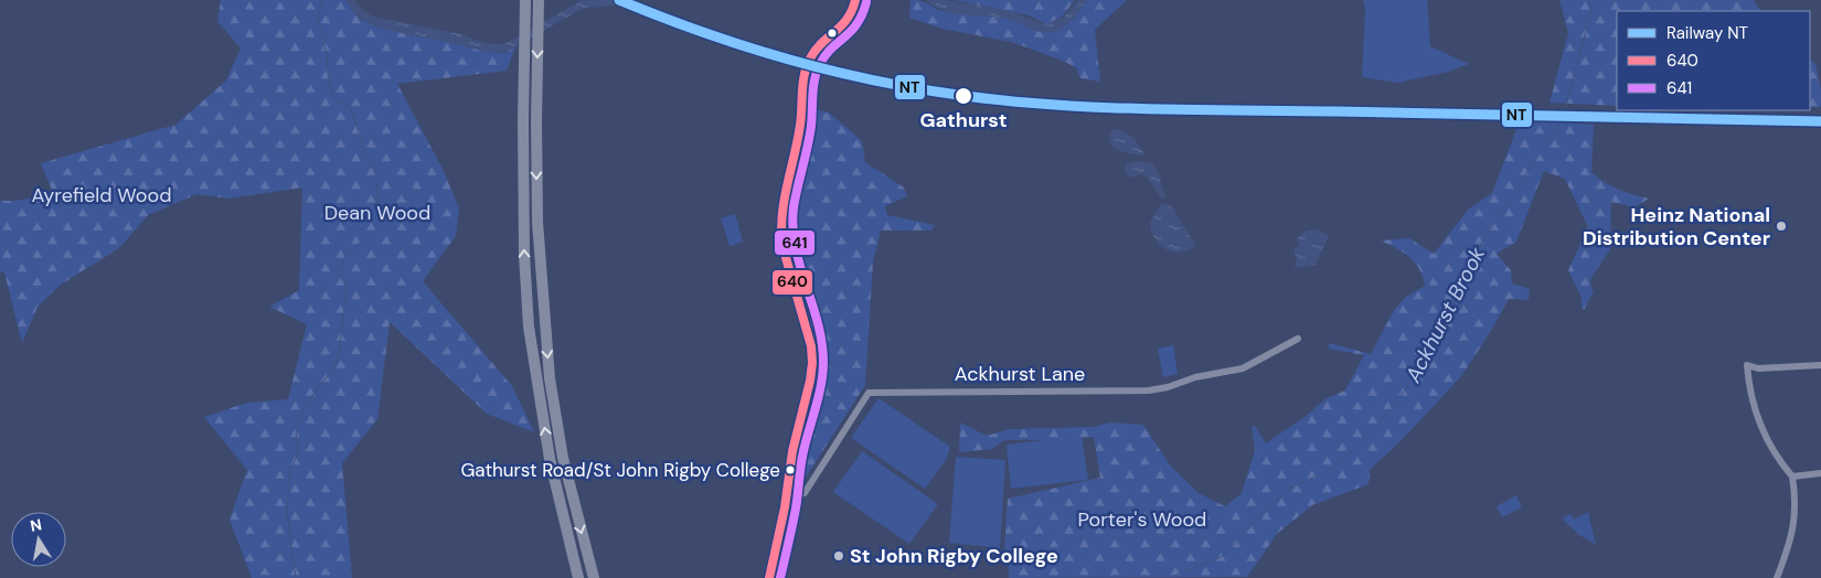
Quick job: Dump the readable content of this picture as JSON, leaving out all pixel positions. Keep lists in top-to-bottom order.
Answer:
{
  "streets": {
    "street": ["Ackhurst Lane"]
  },
  "water": ["Ackhurst Brook"],
  "parks": ["Ayrefield Wood", "Dean Wood", "Porter's Wood"],
  "places": [
    "Gathurst",
    "Heinz National Distribution Center",
    "Gathurst Road/St John Rigby College",
    "St John Rigby College"
  ],
  "lines": ["rail line NT", "transit line 640", "transit line 641"],
  "legend": ["Railway NT", "640", "641"],
  "north": "top"
}
